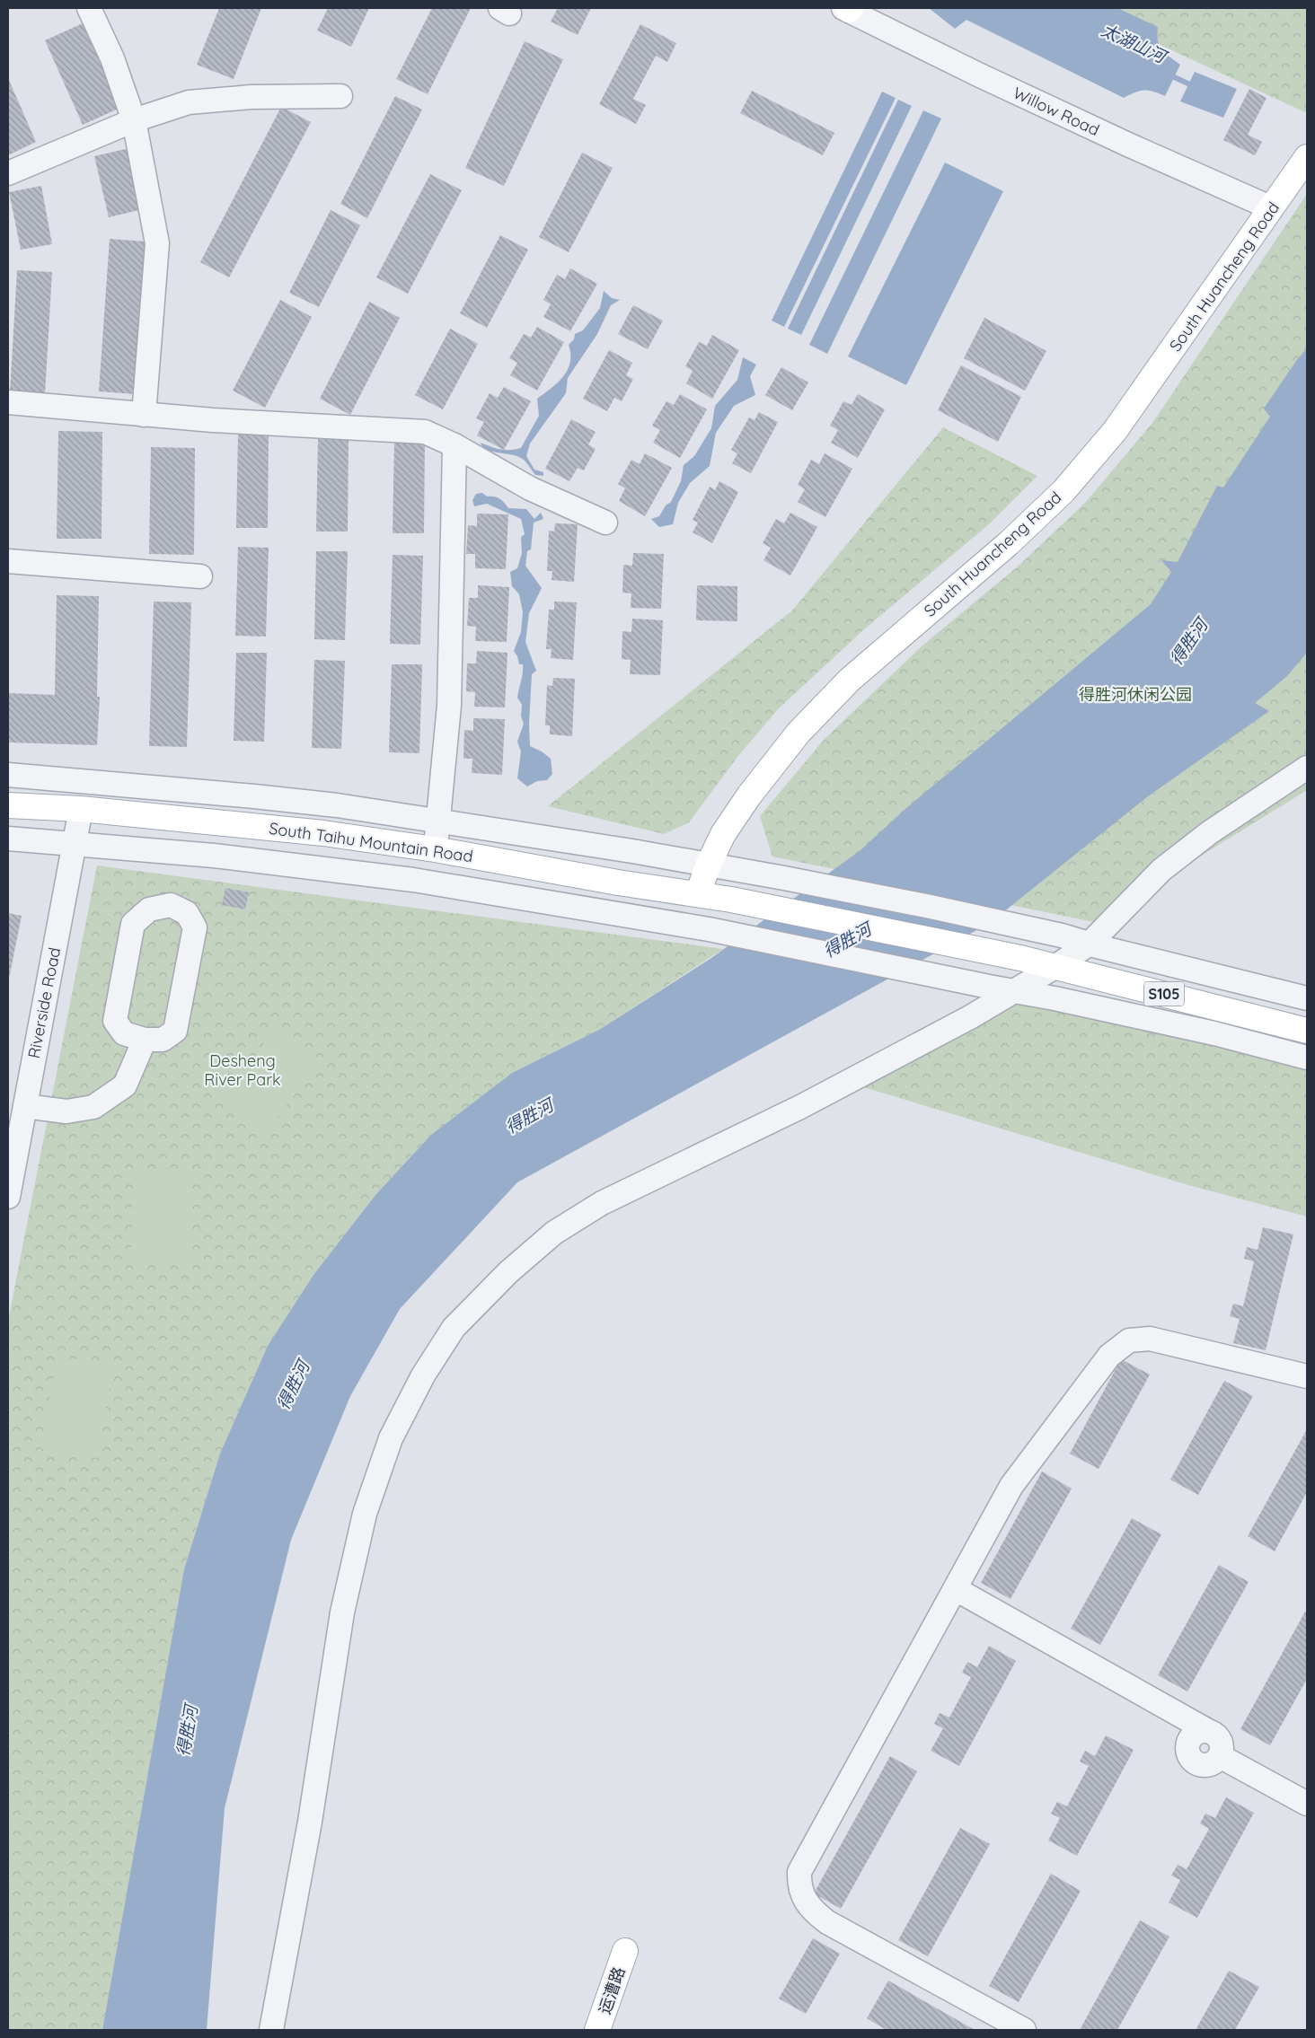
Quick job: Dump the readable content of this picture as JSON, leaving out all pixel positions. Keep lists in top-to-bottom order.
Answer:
{
  "streets": {
    "main road": [
      "South Huancheng Road",
      "South Taihu Mountain Road",
      "S105",
      "运漕路"
    ],
    "street": ["Willow Road", "Riverside Road"]
  },
  "crossings": [
    ["Willow Road", "South Huancheng Road"],
    ["South Huancheng Road", "South Taihu Mountain Road"],
    ["South Taihu Mountain Road", "S105"],
    ["South Taihu Mountain Road", "Riverside Road"]
  ],
  "water": ["太湖山河", "得胜河"],
  "parks": ["得胜河休闲公园", "Desheng River Park"]
}
